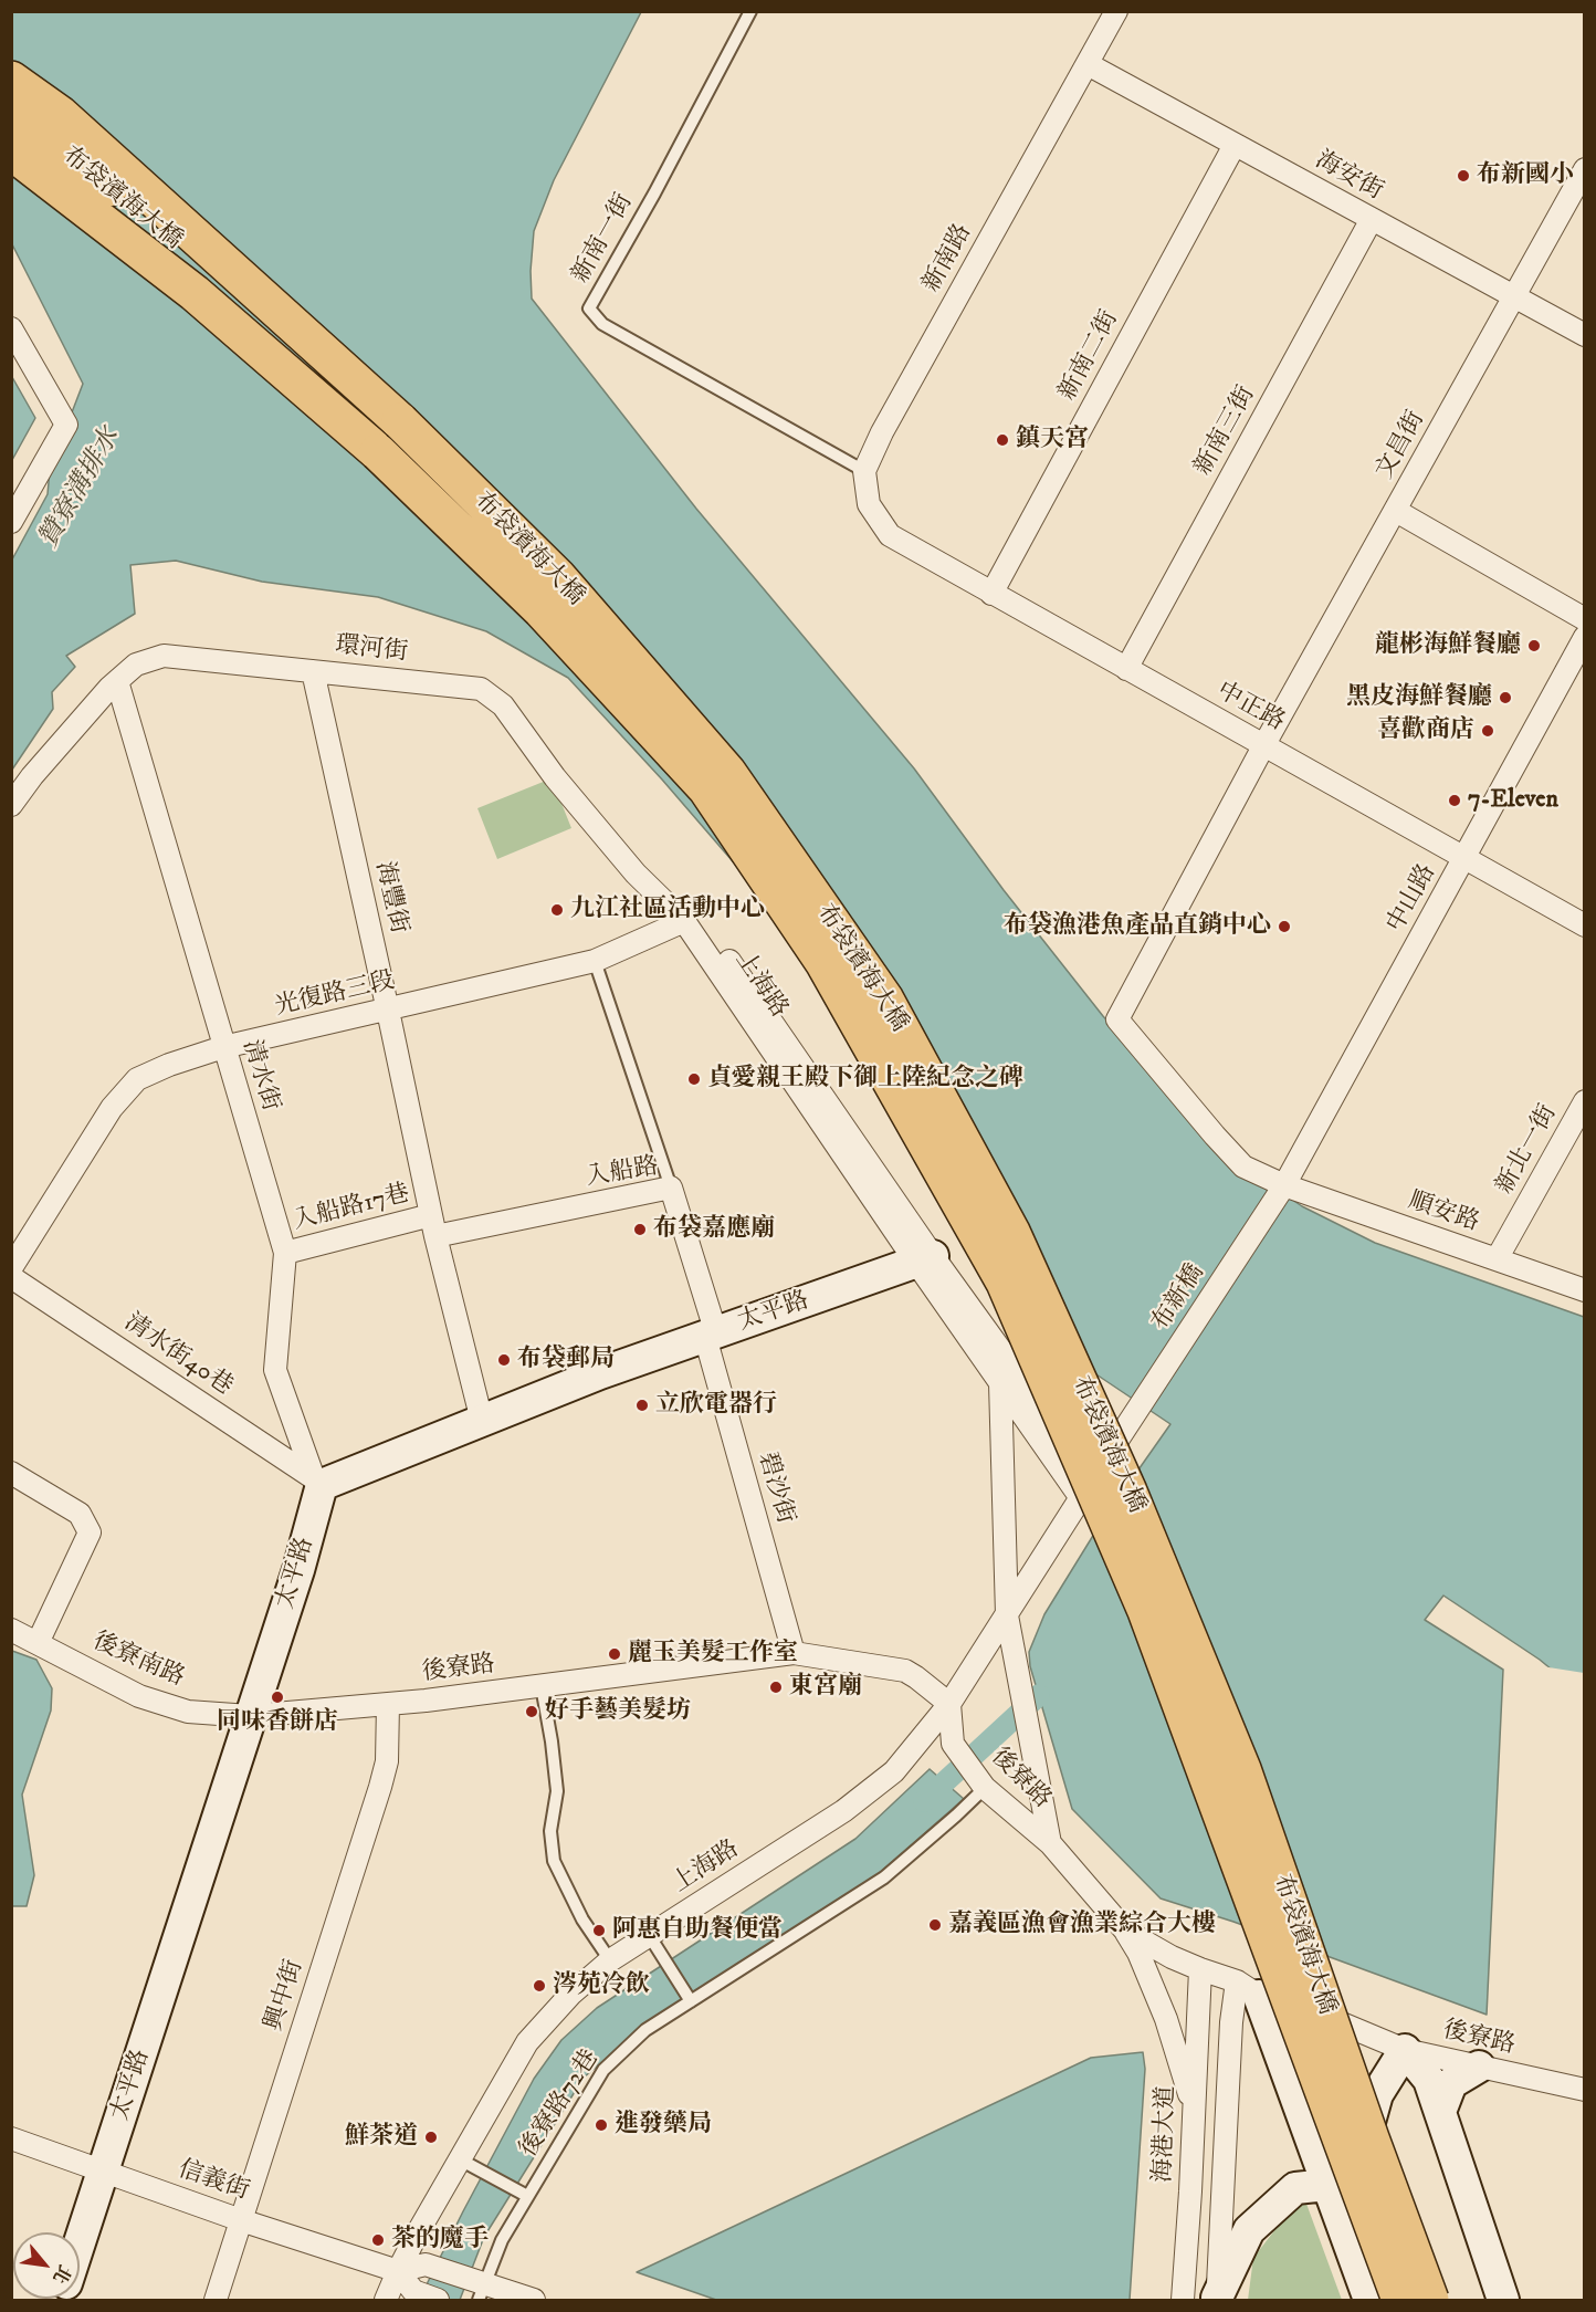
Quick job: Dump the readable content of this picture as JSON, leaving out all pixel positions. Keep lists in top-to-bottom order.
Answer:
{
  "streets": {
    "highway": ["布袋濱海大橋"],
    "main road": ["太平路"],
    "street": [
      "海安街",
      "新南路",
      "新南二街",
      "新南三街",
      "文昌街",
      "環河街",
      "中正路",
      "海豐街",
      "中山路",
      "上海路",
      "光復路三段",
      "清水街",
      "新北一街",
      "入船路",
      "入船路17巷",
      "順安路",
      "布新橋",
      "清水街40巷",
      "碧沙街",
      "後寮南路",
      "後寮路",
      "興中街",
      "海港大道",
      "信義街"
    ],
    "lane": ["新南一街", "後寮路72巷"]
  },
  "crossings": [
    ["海安街", "新南路"],
    ["海安街", "新南二街"],
    ["海安街", "新南三街"],
    ["海安街", "文昌街"],
    ["新南一街", "新南路"],
    ["新南一街", "中正路"],
    ["新南路", "中正路"],
    ["新南二街", "中正路"],
    ["新南三街", "中正路"],
    ["文昌街", "中正路"],
    ["文昌街", "中山路"],
    ["文昌街", "順安路"],
    ["文昌街", "布新橋"],
    ["環河街", "海豐街"],
    ["環河街", "上海路"],
    ["環河街", "光復路三段"],
    ["環河街", "清水街"],
    ["中正路", "中山路"],
    ["海豐街", "光復路三段"],
    ["海豐街", "入船路"],
    ["海豐街", "入船路17巷"],
    ["中山路", "順安路"],
    ["中山路", "布新橋"],
    ["上海路", "光復路三段"],
    ["上海路", "布新橋"],
    ["上海路", "太平路"],
    ["上海路", "後寮路"],
    ["上海路", "信義街"],
    ["光復路三段", "清水街"],
    ["清水街", "入船路17巷"],
    ["清水街", "太平路"],
    ["清水街", "清水街40巷"],
    ["新北一街", "順安路"],
    ["入船路", "入船路17巷"],
    ["入船路", "太平路"],
    ["入船路", "碧沙街"],
    ["順安路", "布新橋"],
    ["太平路", "清水街40巷"],
    ["太平路", "碧沙街"],
    ["太平路", "後寮南路"],
    ["太平路", "後寮路"],
    ["太平路", "信義街"],
    ["碧沙街", "後寮路"],
    ["後寮南路", "後寮路"],
    ["後寮路", "興中街"],
    ["後寮路", "後寮路72巷"],
    ["後寮路", "海港大道"],
    ["興中街", "信義街"]
  ],
  "water": ["贊寮溝排水"],
  "places": [
    "布新國小",
    "鎮天宮",
    "龍彬海鮮餐廳",
    "黑皮海鮮餐廳",
    "喜歡商店",
    "7-Eleven",
    "九江社區活動中心",
    "布袋漁港魚產品直銷中心",
    "貞愛親王殿下御上陸紀念之碑",
    "布袋嘉應廟",
    "布袋郵局",
    "立欣電器行",
    "麗玉美髮工作室",
    "東宮廟",
    "同味香餅店",
    "好手藝美髮坊",
    "嘉義區漁會漁業綜合大樓",
    "阿惠自助餐便當",
    "涔苑冷飲",
    "進發藥局",
    "鮮茶道",
    "茶的魔手"
  ],
  "north": "bottom right"
}
